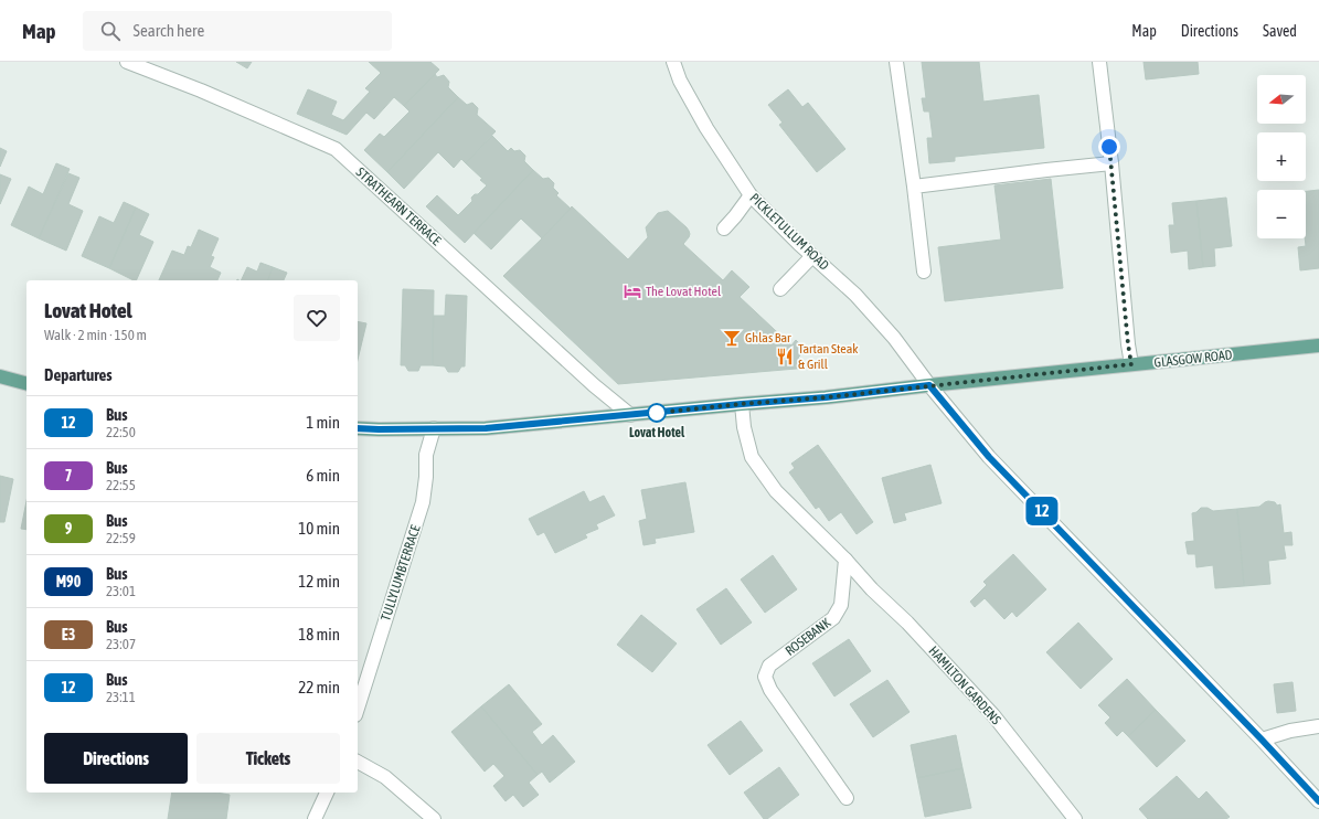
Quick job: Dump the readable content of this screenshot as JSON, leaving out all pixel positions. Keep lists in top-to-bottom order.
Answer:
{
  "streets": {
    "main road": ["GLASGOW ROAD"],
    "street": [
      "STRATHEARN TERRACE",
      "PICKLETULLUM ROAD",
      "TULLYLUMBTERRACE",
      "ROSEBANK",
      "HAMILTON GARDENS"
    ]
  },
  "crossings": [
    ["STRATHEARN TERRACE", "GLASGOW ROAD"],
    ["PICKLETULLUM ROAD", "GLASGOW ROAD"],
    ["GLASGOW ROAD", "TULLYLUMBTERRACE"],
    ["ROSEBANK", "HAMILTON GARDENS"]
  ],
  "places": {
    "hotel": ["The Lovat Hotel"],
    "bar": ["Ghlas Bar"],
    "restaurant": ["Tartan Steak & Grill"],
    "other": ["Lovat Hotel"]
  },
  "lines": ["bus line 12"],
  "north": "left",
  "page": {
    "header": "Map",
    "search": "Search here",
    "nav": ["Map", "Directions", "Saved"],
    "on_map": "12",
    "map_buttons": ["+", "−"],
    "heading": [
      ["Lovat Hotel", "Walk · 2 min · 150 m"],
      "Departures"
    ],
    "list": [
      {
        "mark": "12",
        "name": "Bus",
        "note": "22:50",
        "value": "1 min"
      },
      {
        "mark": "7",
        "name": "Bus",
        "note": "22:55",
        "value": "6 min"
      },
      {
        "mark": "9",
        "name": "Bus",
        "note": "22:59",
        "value": "10 min"
      },
      {
        "mark": "M90",
        "name": "Bus",
        "note": "23:01",
        "value": "12 min"
      },
      {
        "mark": "E3",
        "name": "Bus",
        "note": "23:07",
        "value": "18 min"
      },
      {
        "mark": "12",
        "name": "Bus",
        "note": "23:11",
        "value": "22 min"
      }
    ],
    "buttons": ["Directions", "Tickets"]
  }
}
